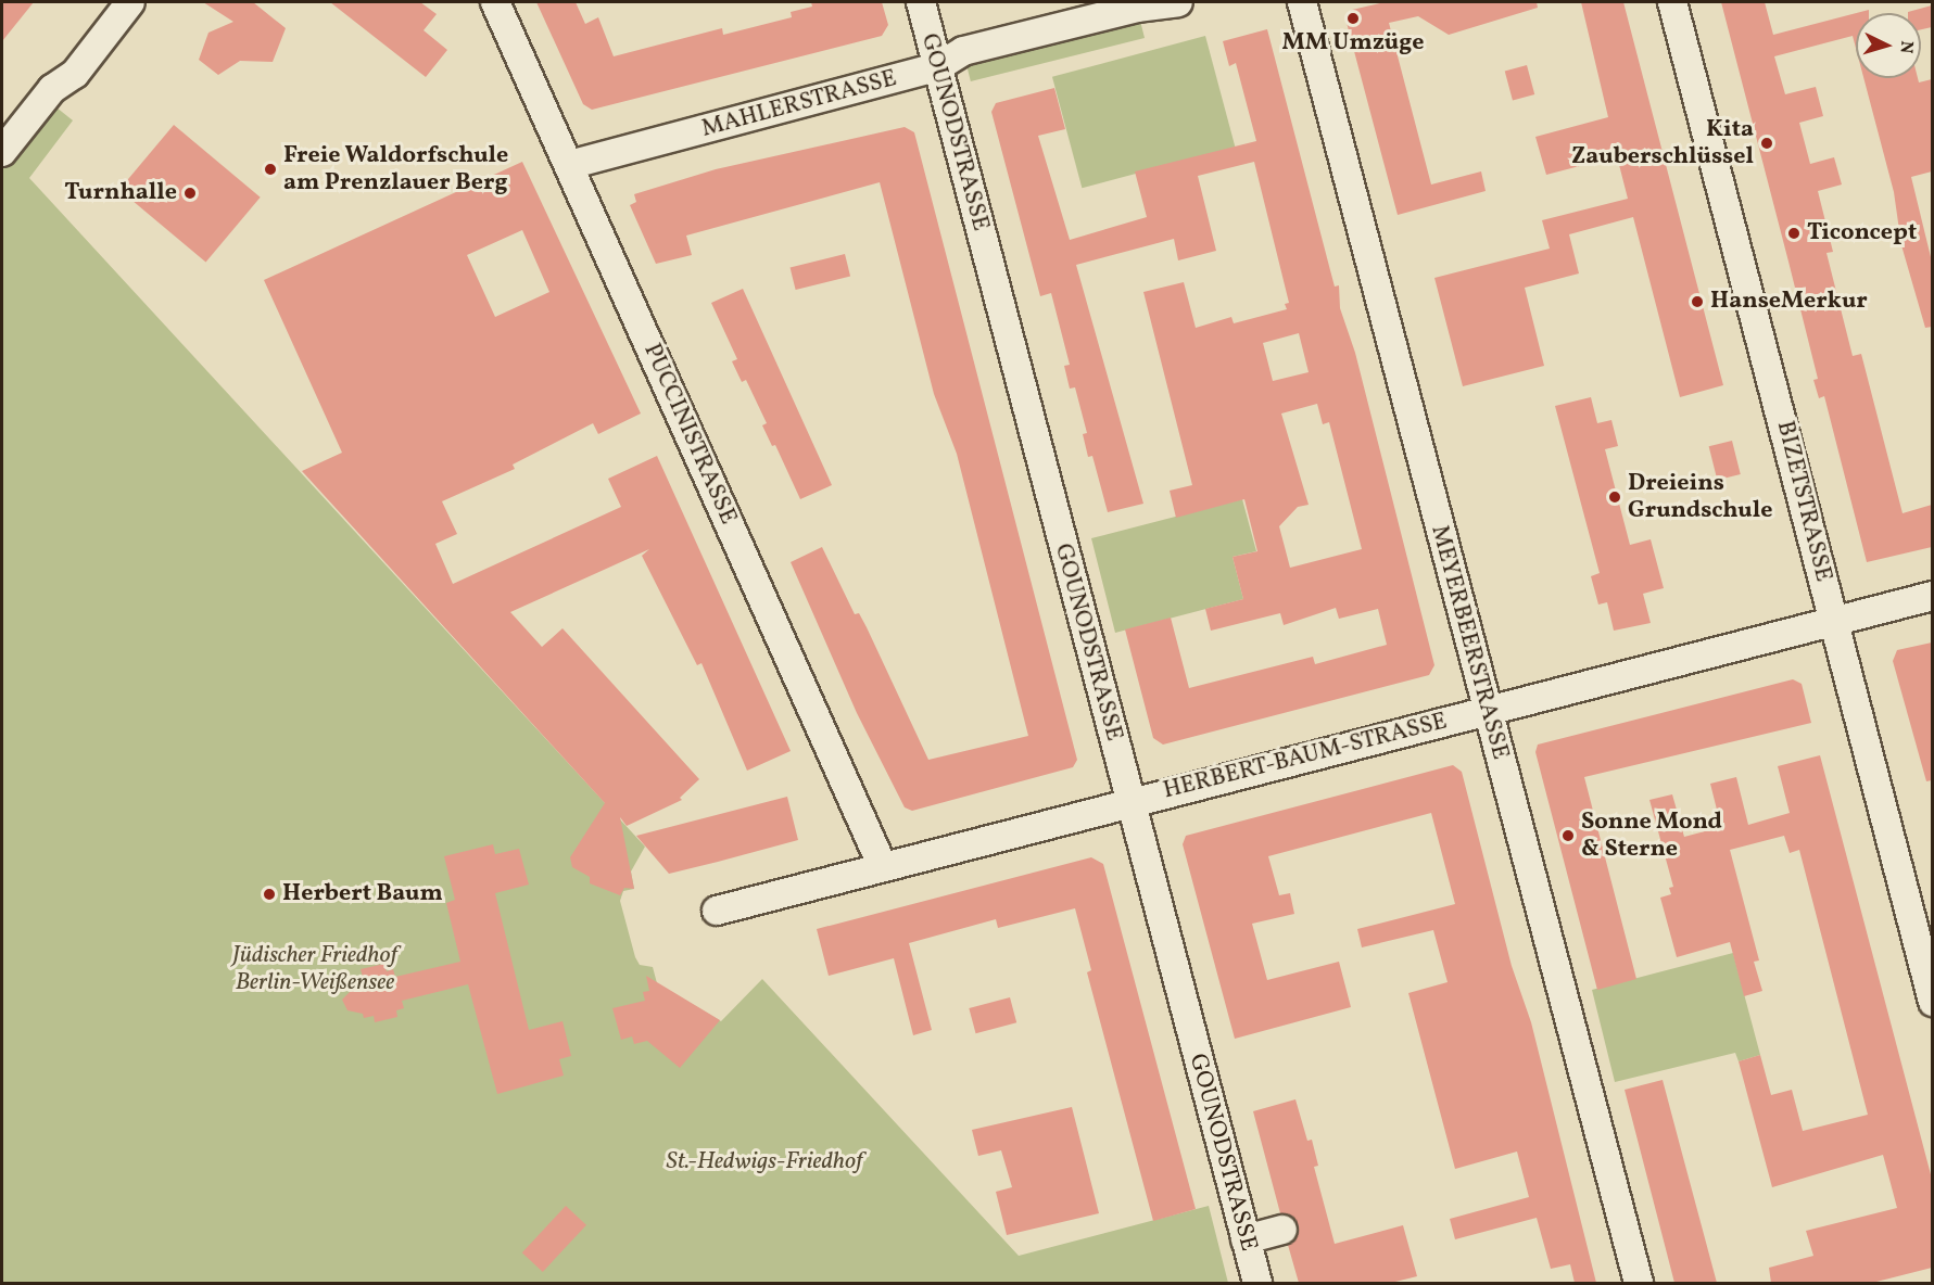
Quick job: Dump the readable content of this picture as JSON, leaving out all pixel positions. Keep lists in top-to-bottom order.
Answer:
{
  "streets": {
    "street": [
      "MAHLERSTRASSE",
      "GOUNODSTRASSE",
      "PUCCINISTRASSE",
      "BIZETSTRASSE",
      "MEYERBEERSTRASSE",
      "HERBERT-BAUM-STRASSE"
    ]
  },
  "crossings": [
    ["MAHLERSTRASSE", "GOUNODSTRASSE"],
    ["MAHLERSTRASSE", "PUCCINISTRASSE"],
    ["GOUNODSTRASSE", "HERBERT-BAUM-STRASSE"],
    ["PUCCINISTRASSE", "HERBERT-BAUM-STRASSE"],
    ["BIZETSTRASSE", "HERBERT-BAUM-STRASSE"],
    ["MEYERBEERSTRASSE", "HERBERT-BAUM-STRASSE"]
  ],
  "parks": ["Jüdischer Friedhof Berlin-Weißensee", "St.-Hedwigs-Friedhof"],
  "places": [
    "MM Umzüge",
    "Kita Zauberschlüssel",
    "Freie Waldorfschule am Prenzlauer Berg",
    "Turnhalle",
    "Ticoncept",
    "HanseMerkur",
    "Dreieins Grundschule",
    "Sonne Mond & Sterne",
    "Herbert Baum"
  ],
  "north": "right"
}
